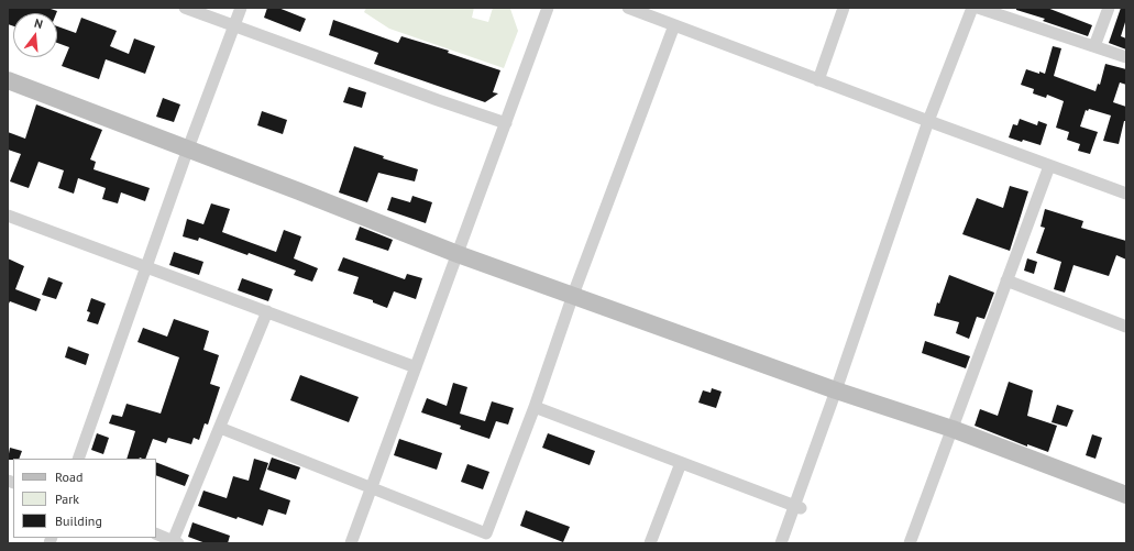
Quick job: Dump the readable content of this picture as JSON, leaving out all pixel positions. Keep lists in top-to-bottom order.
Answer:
{
  "legend": ["Road", "Park", "Building"],
  "north": "top"
}
